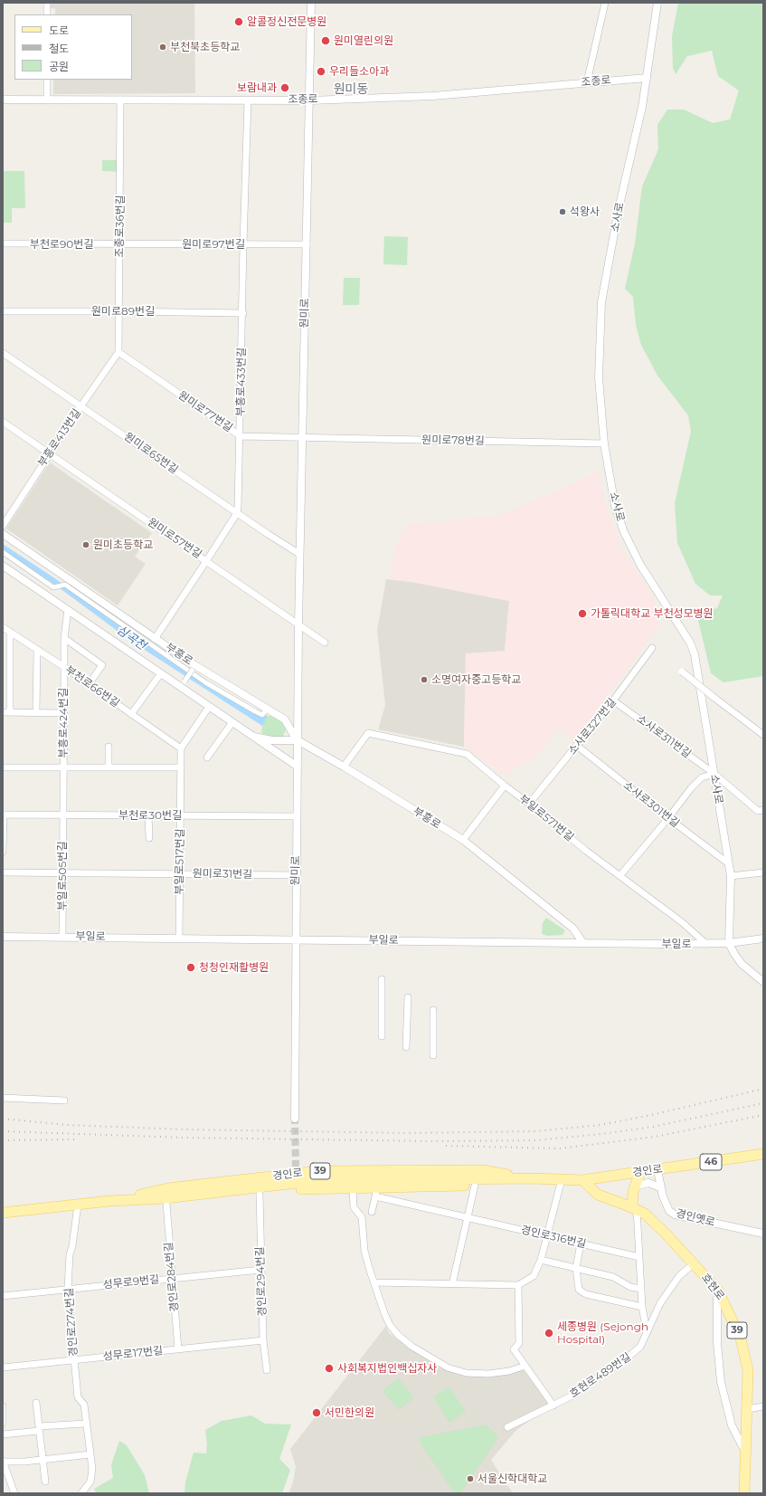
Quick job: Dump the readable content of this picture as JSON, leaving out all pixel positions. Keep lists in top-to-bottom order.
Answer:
{
  "streets": {
    "main road": [
      "46",
      "39",
      "경인로",
      "호현로"
    ],
    "street": [
      "조종로",
      "소사로",
      "조종로36번길",
      "부천로90번길",
      "원미로97번길",
      "원미로89번길",
      "원미로",
      "부흥로433번길",
      "원미로77번길",
      "부흥로413번길",
      "원미로78번길",
      "원미로65번길",
      "원미로57번길",
      "부흥로",
      "부천로66번길",
      "부흥로424번길",
      "소사로327번길",
      "소사로311번길",
      "소사로301번길",
      "부천로30번길",
      "부일로571번길",
      "부일로517번길",
      "원미로31번길",
      "부일로505번길",
      "부일로",
      "경인옛로",
      "경인로316번길",
      "경인로284번길",
      "경인로294번길",
      "성무로9번길",
      "경인로274번길",
      "성무로17번길",
      "호현로489번길"
    ]
  },
  "crossings": [
    ["조종로", "소사로"],
    ["조종로", "조종로36번길"],
    ["조종로", "원미로"],
    ["조종로", "부흥로433번길"],
    ["소사로", "원미로78번길"],
    ["소사로", "소사로311번길"],
    ["소사로", "소사로301번길"],
    ["소사로", "부일로"],
    ["조종로36번길", "부천로90번길"],
    ["조종로36번길", "원미로97번길"],
    ["조종로36번길", "원미로89번길"],
    ["조종로36번길", "원미로77번길"],
    ["조종로36번길", "부흥로413번길"],
    ["부천로90번길", "원미로97번길"],
    ["원미로97번길", "원미로"],
    ["원미로97번길", "부흥로433번길"],
    ["원미로89번길", "부흥로433번길"],
    ["원미로", "원미로77번길"],
    ["원미로", "원미로78번길"],
    ["원미로", "원미로65번길"],
    ["원미로", "원미로57번길"],
    ["원미로", "부흥로"],
    ["원미로", "부천로30번길"],
    ["원미로", "원미로31번길"],
    ["원미로", "부일로"],
    ["부흥로433번길", "원미로77번길"],
    ["부흥로433번길", "원미로65번길"],
    ["부흥로433번길", "원미로57번길"],
    ["부흥로433번길", "부흥로"],
    ["원미로77번길", "부흥로413번길"],
    ["원미로77번길", "원미로78번길"],
    ["부흥로413번길", "원미로65번길"],
    ["부흥로413번길", "원미로57번길"],
    ["부흥로", "부흥로424번길"],
    ["부흥로", "부일로571번길"],
    ["부흥로", "부일로"],
    ["부천로66번길", "부흥로424번길"],
    ["부천로66번길", "부일로517번길"],
    ["부흥로424번길", "부천로30번길"],
    ["부흥로424번길", "부일로505번길"],
    ["소사로327번길", "소사로311번길"],
    ["소사로327번길", "소사로301번길"],
    ["소사로327번길", "부일로571번길"],
    ["부천로30번길", "부일로517번길"],
    ["부천로30번길", "부일로505번길"],
    ["부일로571번길", "부일로"],
    ["부일로517번길", "원미로31번길"],
    ["부일로517번길", "부일로"],
    ["원미로31번길", "부일로505번길"],
    ["부일로505번길", "부일로"],
    ["경인로", "경인옛로"],
    ["경인로", "경인로316번길"],
    ["경인로", "경인로284번길"],
    ["경인로", "경인로294번길"],
    ["경인로", "호현로"],
    ["경인로", "경인로274번길"],
    ["경인로284번길", "성무로9번길"],
    ["경인로284번길", "성무로17번길"],
    ["경인로294번길", "성무로9번길"],
    ["경인로294번길", "성무로17번길"],
    ["성무로9번길", "경인로274번길"],
    ["호현로", "호현로489번길"],
    ["경인로274번길", "성무로17번길"]
  ],
  "districts": ["원미동"],
  "water": ["심곡천"],
  "places": [
    "알콜정신전문병원",
    "원미열린의원",
    "부천북초등학교",
    "우리들소아과",
    "보람내과",
    "석왕사",
    "원미초등학교",
    "가톨릭대학교 부천성모병원",
    "소명여자중고등학교",
    "청청인재활병원",
    "세종병원 (Sejongh Hospital)",
    "사회복지법인백십자사",
    "서민한의원",
    "서울신학대학교"
  ],
  "legend": ["도로", "철도", "공원"]
}
